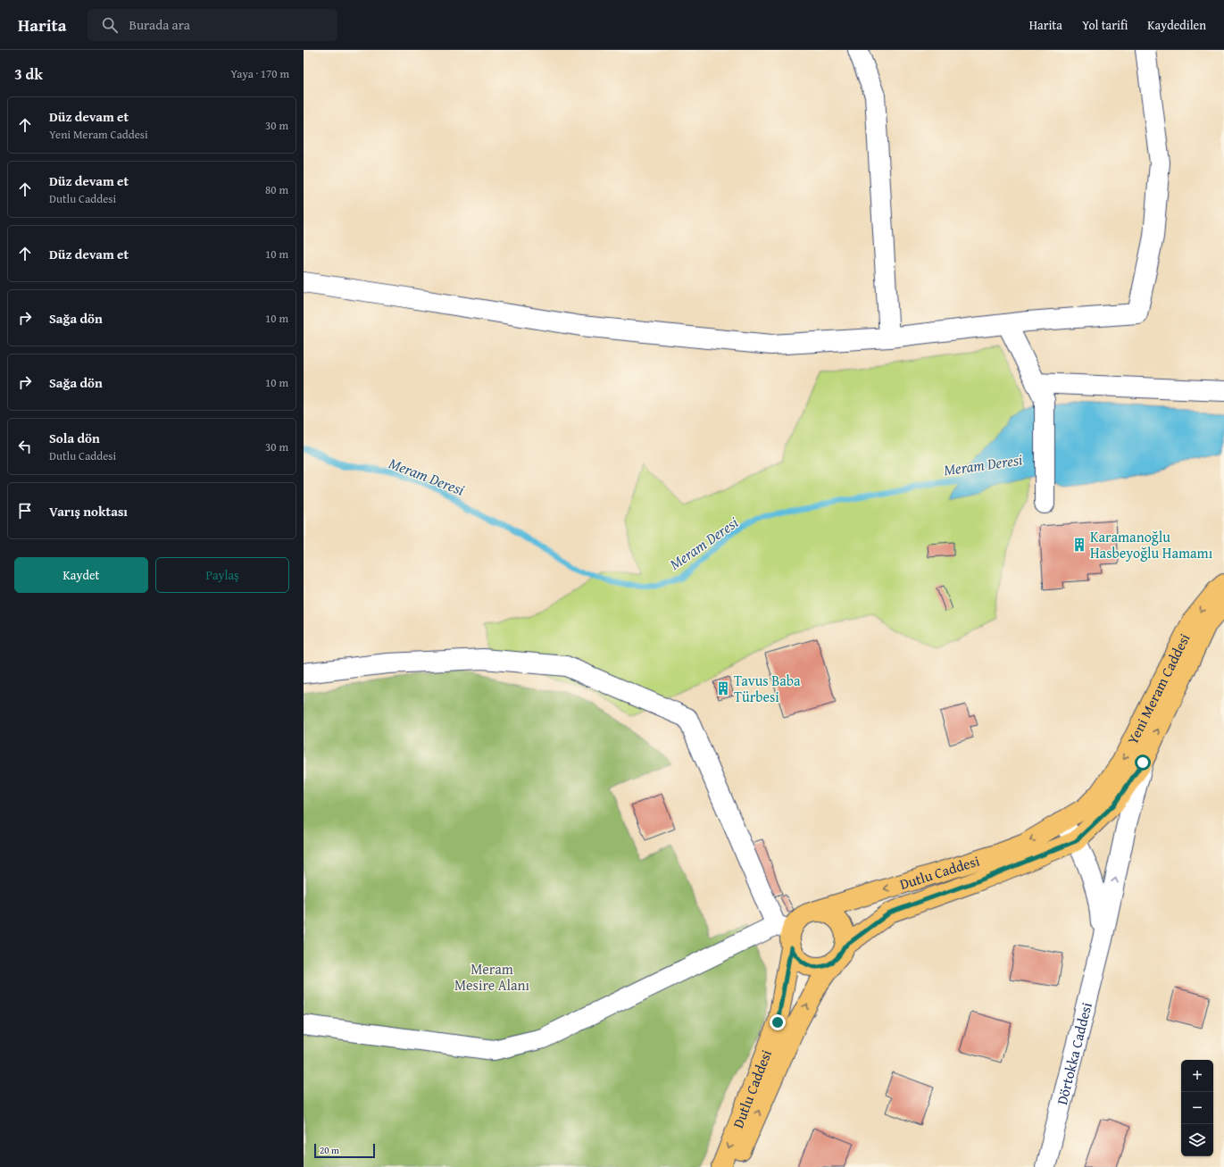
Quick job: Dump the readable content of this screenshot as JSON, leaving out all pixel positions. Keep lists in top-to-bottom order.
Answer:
{
  "streets": {
    "main road": ["Yeni Meram Caddesi", "Dutlu Caddesi"],
    "street": ["Dörtokka Caddesi"]
  },
  "crossings": [
    ["Yeni Meram Caddesi", "Dutlu Caddesi"],
    ["Yeni Meram Caddesi", "Dörtokka Caddesi"],
    ["Dutlu Caddesi", "Dörtokka Caddesi"]
  ],
  "water": ["Meram Deresi"],
  "parks": ["Meram Mesire Alanı"],
  "places": {
    "building": ["Karamanoğlu Hasbeyoğlu Hamamı", "Tavus Baba Türbesi"]
  },
  "scale_bar": "20 m",
  "page": {
    "header": "Harita",
    "search": "Burada ara",
    "nav": ["Harita", "Yol tarifi", "Kaydedilen"],
    "heading": ["3 dk", "Yaya · 170 m"],
    "list": [
      ["Düz devam et", "Yeni Meram Caddesi", "30 m"],
      ["Düz devam et", "Dutlu Caddesi", "80 m"],
      ["Düz devam et", "10 m"],
      ["Sağa dön", "10 m"],
      ["Sağa dön", "10 m"],
      ["Sola dön", "Dutlu Caddesi", "30 m"],
      "Varış noktası"
    ],
    "buttons": ["Kaydet", "Paylaş"],
    "map_buttons": ["+", "−"],
    "scale": "20 m"
  }
}
